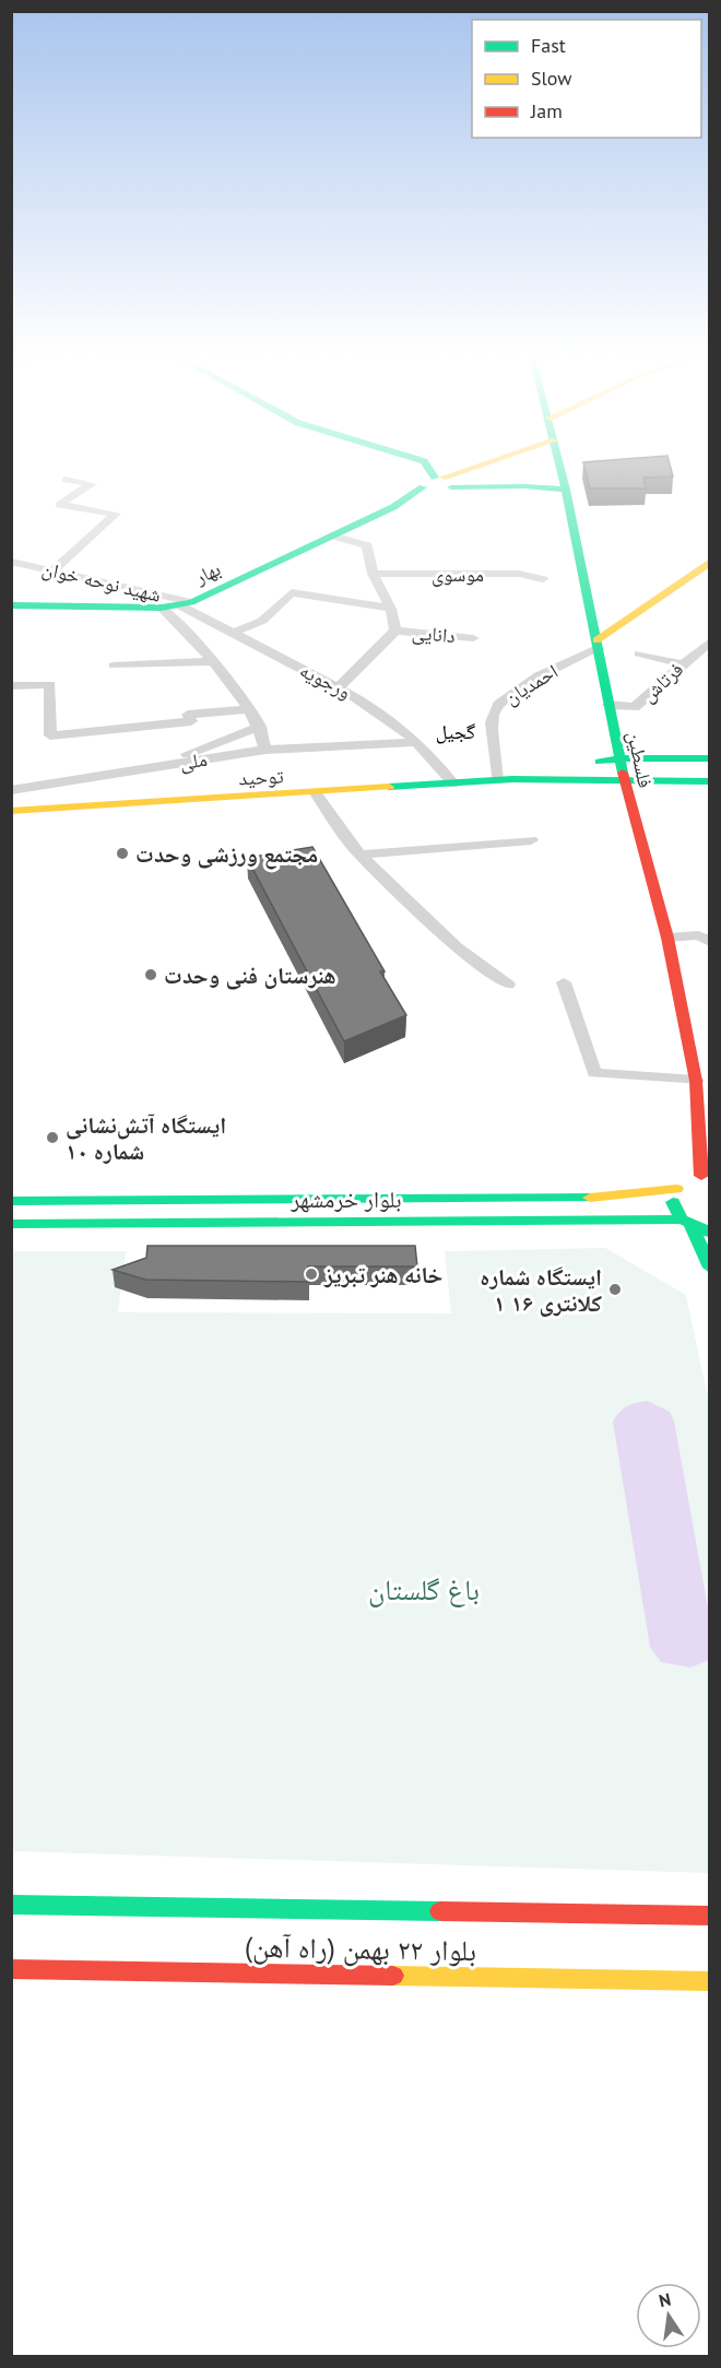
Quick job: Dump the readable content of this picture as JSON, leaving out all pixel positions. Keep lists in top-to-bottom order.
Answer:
{
  "streets": {
    "main road": [
      "بهار",
      "فلسطین",
      "توحید",
      "بلوار خرمشهر",
      "بلوار ۲۲ بهمن (راه آهن)"
    ],
    "street": [
      "موسوی",
      "شهید نوحه خوان",
      "دانایی",
      "ورجویه",
      "فرتاش",
      "احمدیان",
      "ملی"
    ]
  },
  "crossings": [
    ["بهار", "شهید نوحه خوان"],
    ["بهار", "ورجویه"],
    ["شهید نوحه خوان", "ورجویه"],
    ["ورجویه", "ملی"],
    ["ورجویه", "توحید"],
    ["فرتاش", "فلسطین"],
    ["احمدیان", "فلسطین"],
    ["احمدیان", "توحید"]
  ],
  "districts": ["گجیل"],
  "parks": ["باغ گلستان"],
  "places": [
    "مجتمع ورزشی وحدت",
    "هنرستان فنی وحدت",
    "ایستگاه آتش‌نشانی شماره ۱۰",
    "خانه هنر تبریز",
    "ایستگاه شماره ۱ کلانتری ۱۶"
  ],
  "legend": ["Fast", "Slow", "Jam"],
  "north": "top"
}
